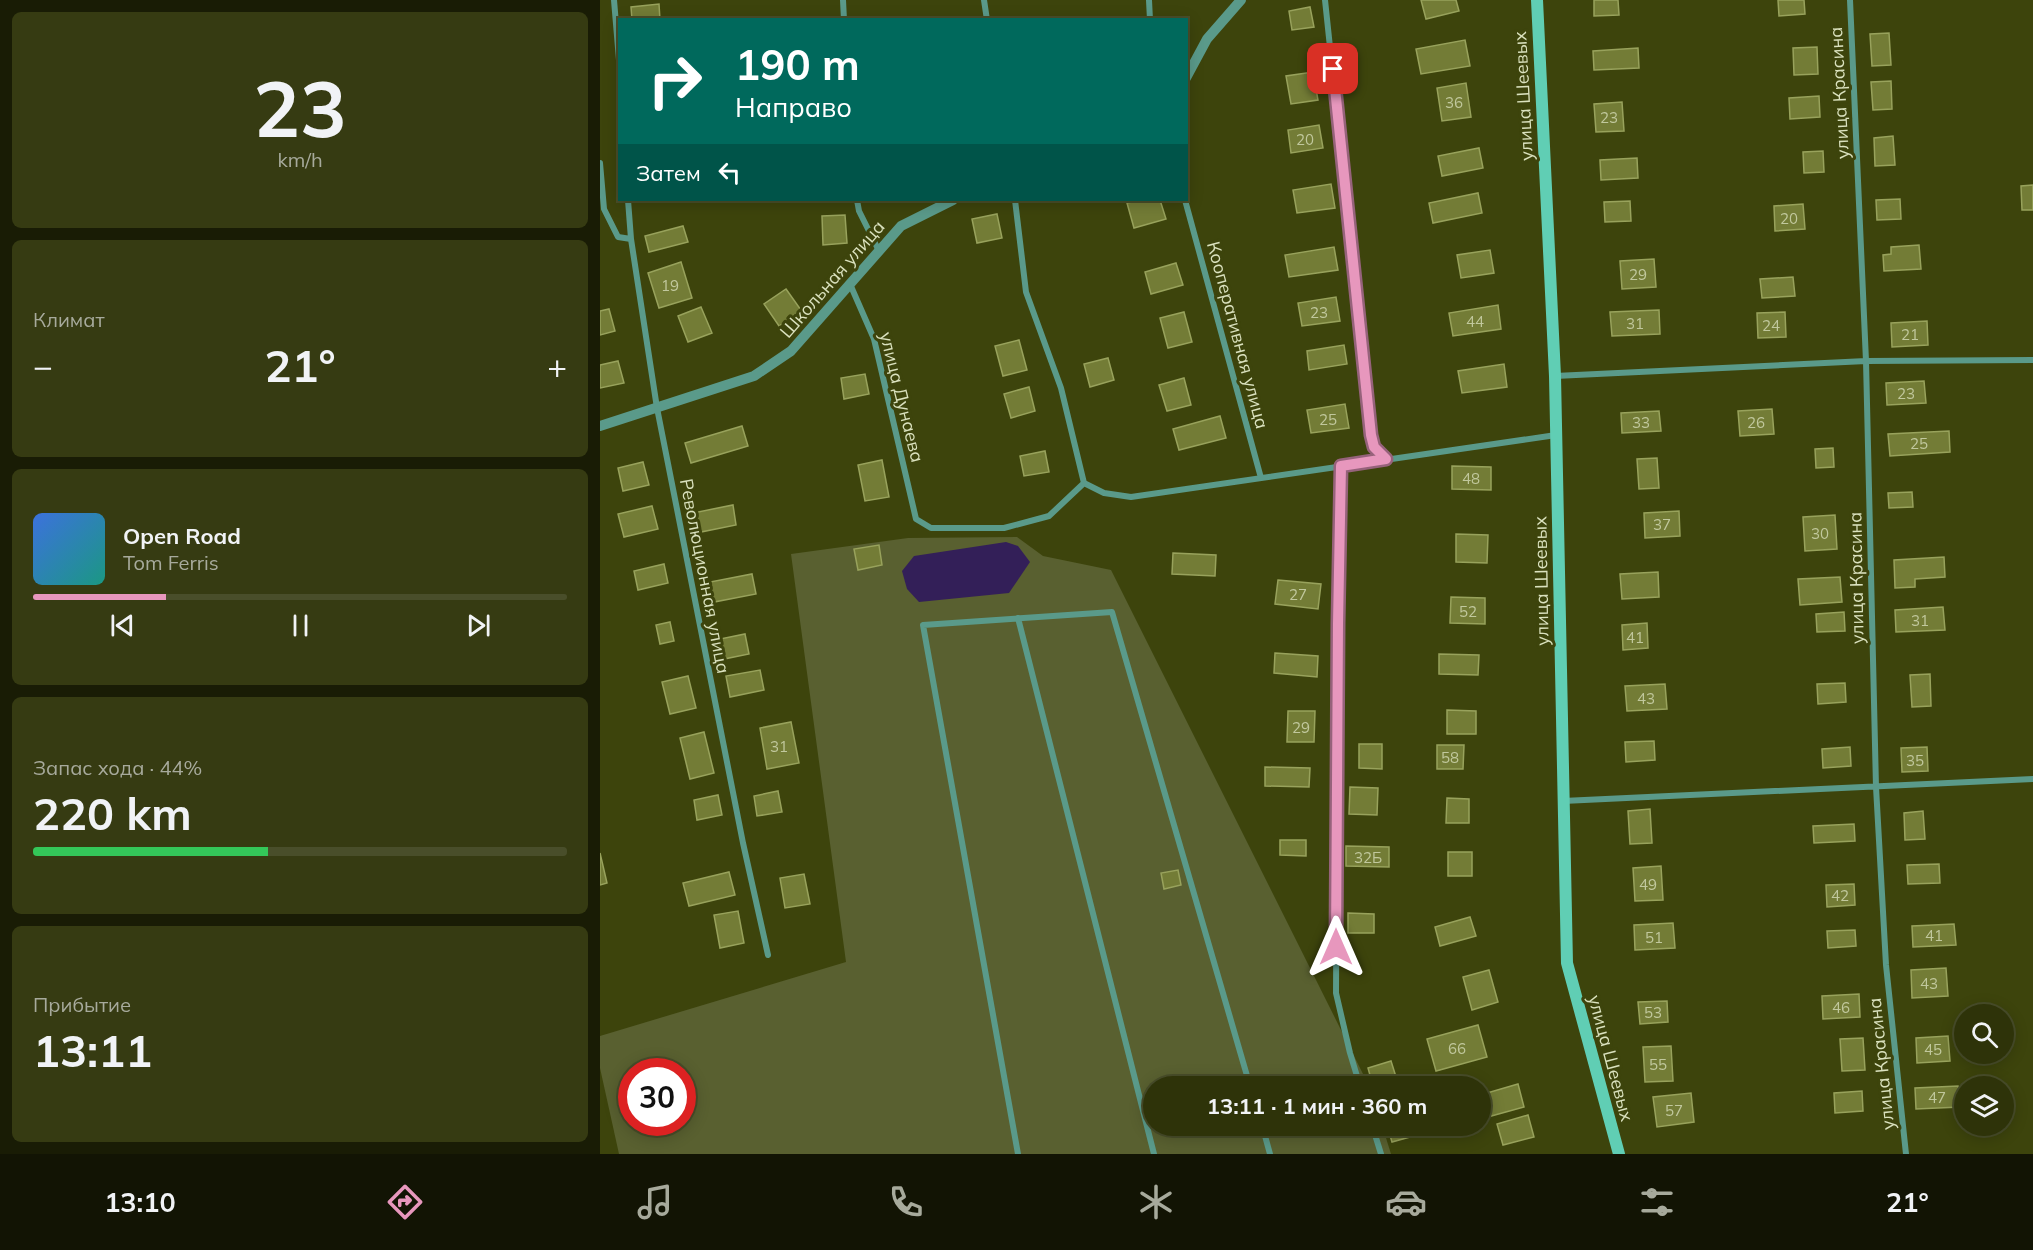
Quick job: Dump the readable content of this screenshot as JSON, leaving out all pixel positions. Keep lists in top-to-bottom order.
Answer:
{
  "streets": {
    "main road": ["улица Шеевых"],
    "street": [
      "улица Красина",
      "Школьная улица",
      "Кооперативная улица",
      "улица Дунаева",
      "Революционная улица"
    ]
  },
  "crossings": [
    ["Школьная улица", "улица Дунаева"],
    ["Школьная улица", "Революционная улица"]
  ],
  "house_numbers": [
    "36",
    "23",
    "20",
    "20",
    "29",
    "19",
    "23",
    "44",
    "31",
    "24",
    "21",
    "23",
    "25",
    "33",
    "26",
    "25",
    "48",
    "37",
    "30",
    "27",
    "52",
    "31",
    "41",
    "43",
    "29",
    "31",
    "58",
    "35",
    "32Б",
    "49",
    "42",
    "41",
    "51",
    "43",
    "46",
    "53",
    "66",
    "45",
    "55",
    "47",
    "57"
  ],
  "page": {
    "tile": [
      ["23", "km/h"],
      "Климат",
      ["Запас хода · 44%", "220 km"],
      ["Прибытие", "13:11"]
    ],
    "turn": ["190 m", "Направо"],
    "then": "Затем",
    "heat": ["−", "21°", "+"],
    "song": ["Open Road", "Tom Ferris"],
    "limit": "30",
    "trip": "13:11 · 1 мин · 360 m",
    "tabs": ["13:10", "21°"]
  }
}
